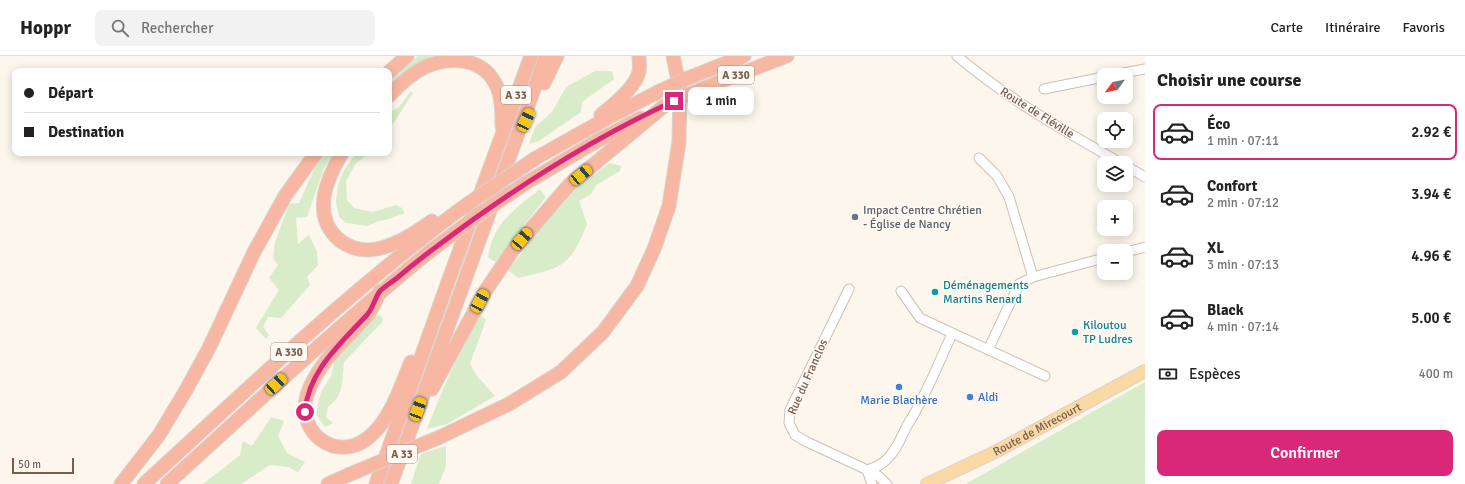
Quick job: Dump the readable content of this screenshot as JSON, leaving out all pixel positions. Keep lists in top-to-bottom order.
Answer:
{
  "streets": {
    "highway": ["A 330", "A 33"],
    "main road": ["Route de Mirecourt"],
    "street": ["Route de Fléville", "Rue du Franclos"]
  },
  "places": [
    "Impact Centre Chrétien - Église de Nancy",
    "Déménagements Martins Renard",
    "Kiloutou TP Ludres",
    "Marie Blachère",
    "Aldi"
  ],
  "scale_bar": "50 m",
  "north": "bottom left",
  "page": {
    "header": "Hoppr",
    "search": "Rechercher",
    "nav": ["Carte", "Itinéraire", "Favoris"],
    "heading": "Choisir une course",
    "map_buttons": ["+", "−"],
    "banner": ["Départ", "Destination"],
    "bubble": "1 min",
    "list": [
      {
        "name": "Éco",
        "note": "1 min · 07:11",
        "value": "2.92 €"
      },
      {
        "name": "Confort",
        "note": "2 min · 07:12",
        "value": "3.94 €"
      },
      {
        "name": "XL",
        "note": "3 min · 07:13",
        "value": "4.96 €"
      },
      {
        "name": "Black",
        "note": "4 min · 07:14",
        "value": "5.00 €"
      }
    ],
    "pay": ["Espèces", "400 m"],
    "buttons": "Confirmer",
    "scale": "50 m"
  }
}
